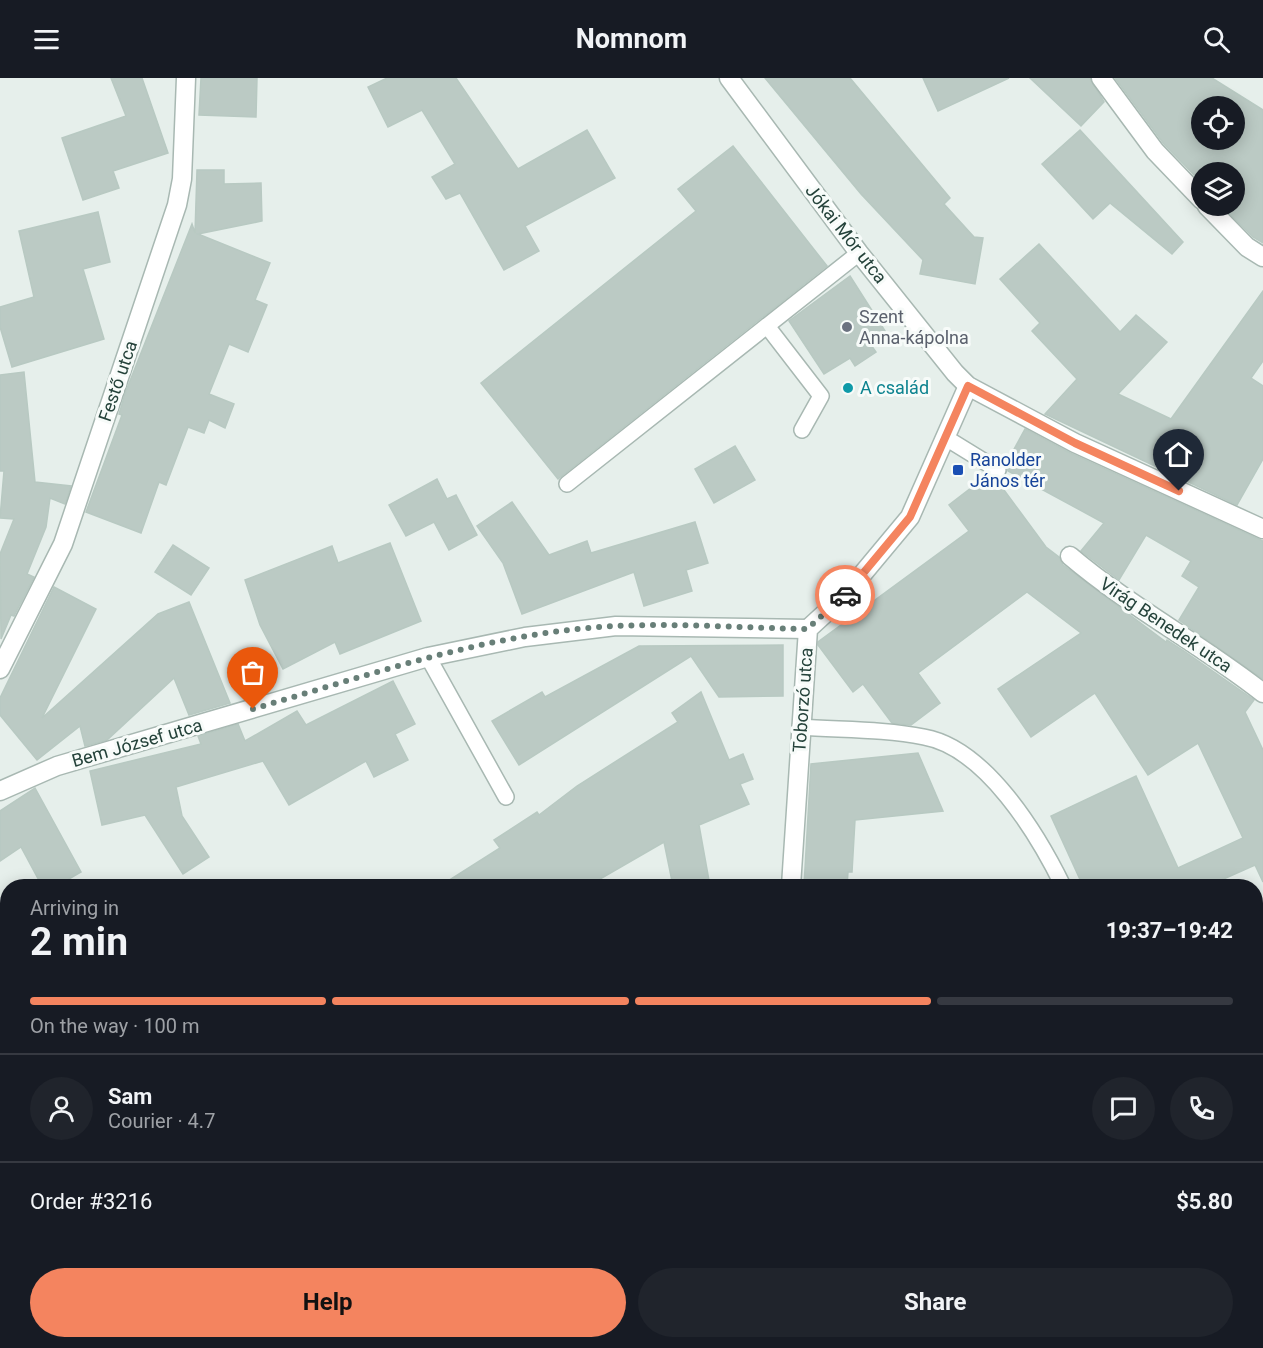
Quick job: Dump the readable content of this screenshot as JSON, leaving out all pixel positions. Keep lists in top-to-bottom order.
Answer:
{
  "streets": {
    "street": [
      "Jókai Mór utca",
      "Festő utca",
      "Virág Benedek utca",
      "Toborzó utca",
      "Bem József utca"
    ]
  },
  "crossings": [
    ["Jókai Mór utca", "Toborzó utca"],
    ["Toborzó utca", "Bem József utca"]
  ],
  "places": {
    "other": ["Szent Anna-kápolna", "A család"],
    "transit": ["Ranolder János tér"]
  },
  "page": {
    "header": "Nomnom",
    "heading": ["2 min", "Arriving in", "19:37–19:42"],
    "panel": [
      "Sam",
      "Courier · 4.7",
      "Order #3216",
      "$5.80"
    ],
    "bar": "On the way · 100 m",
    "buttons": ["Help", "Share"]
  }
}
